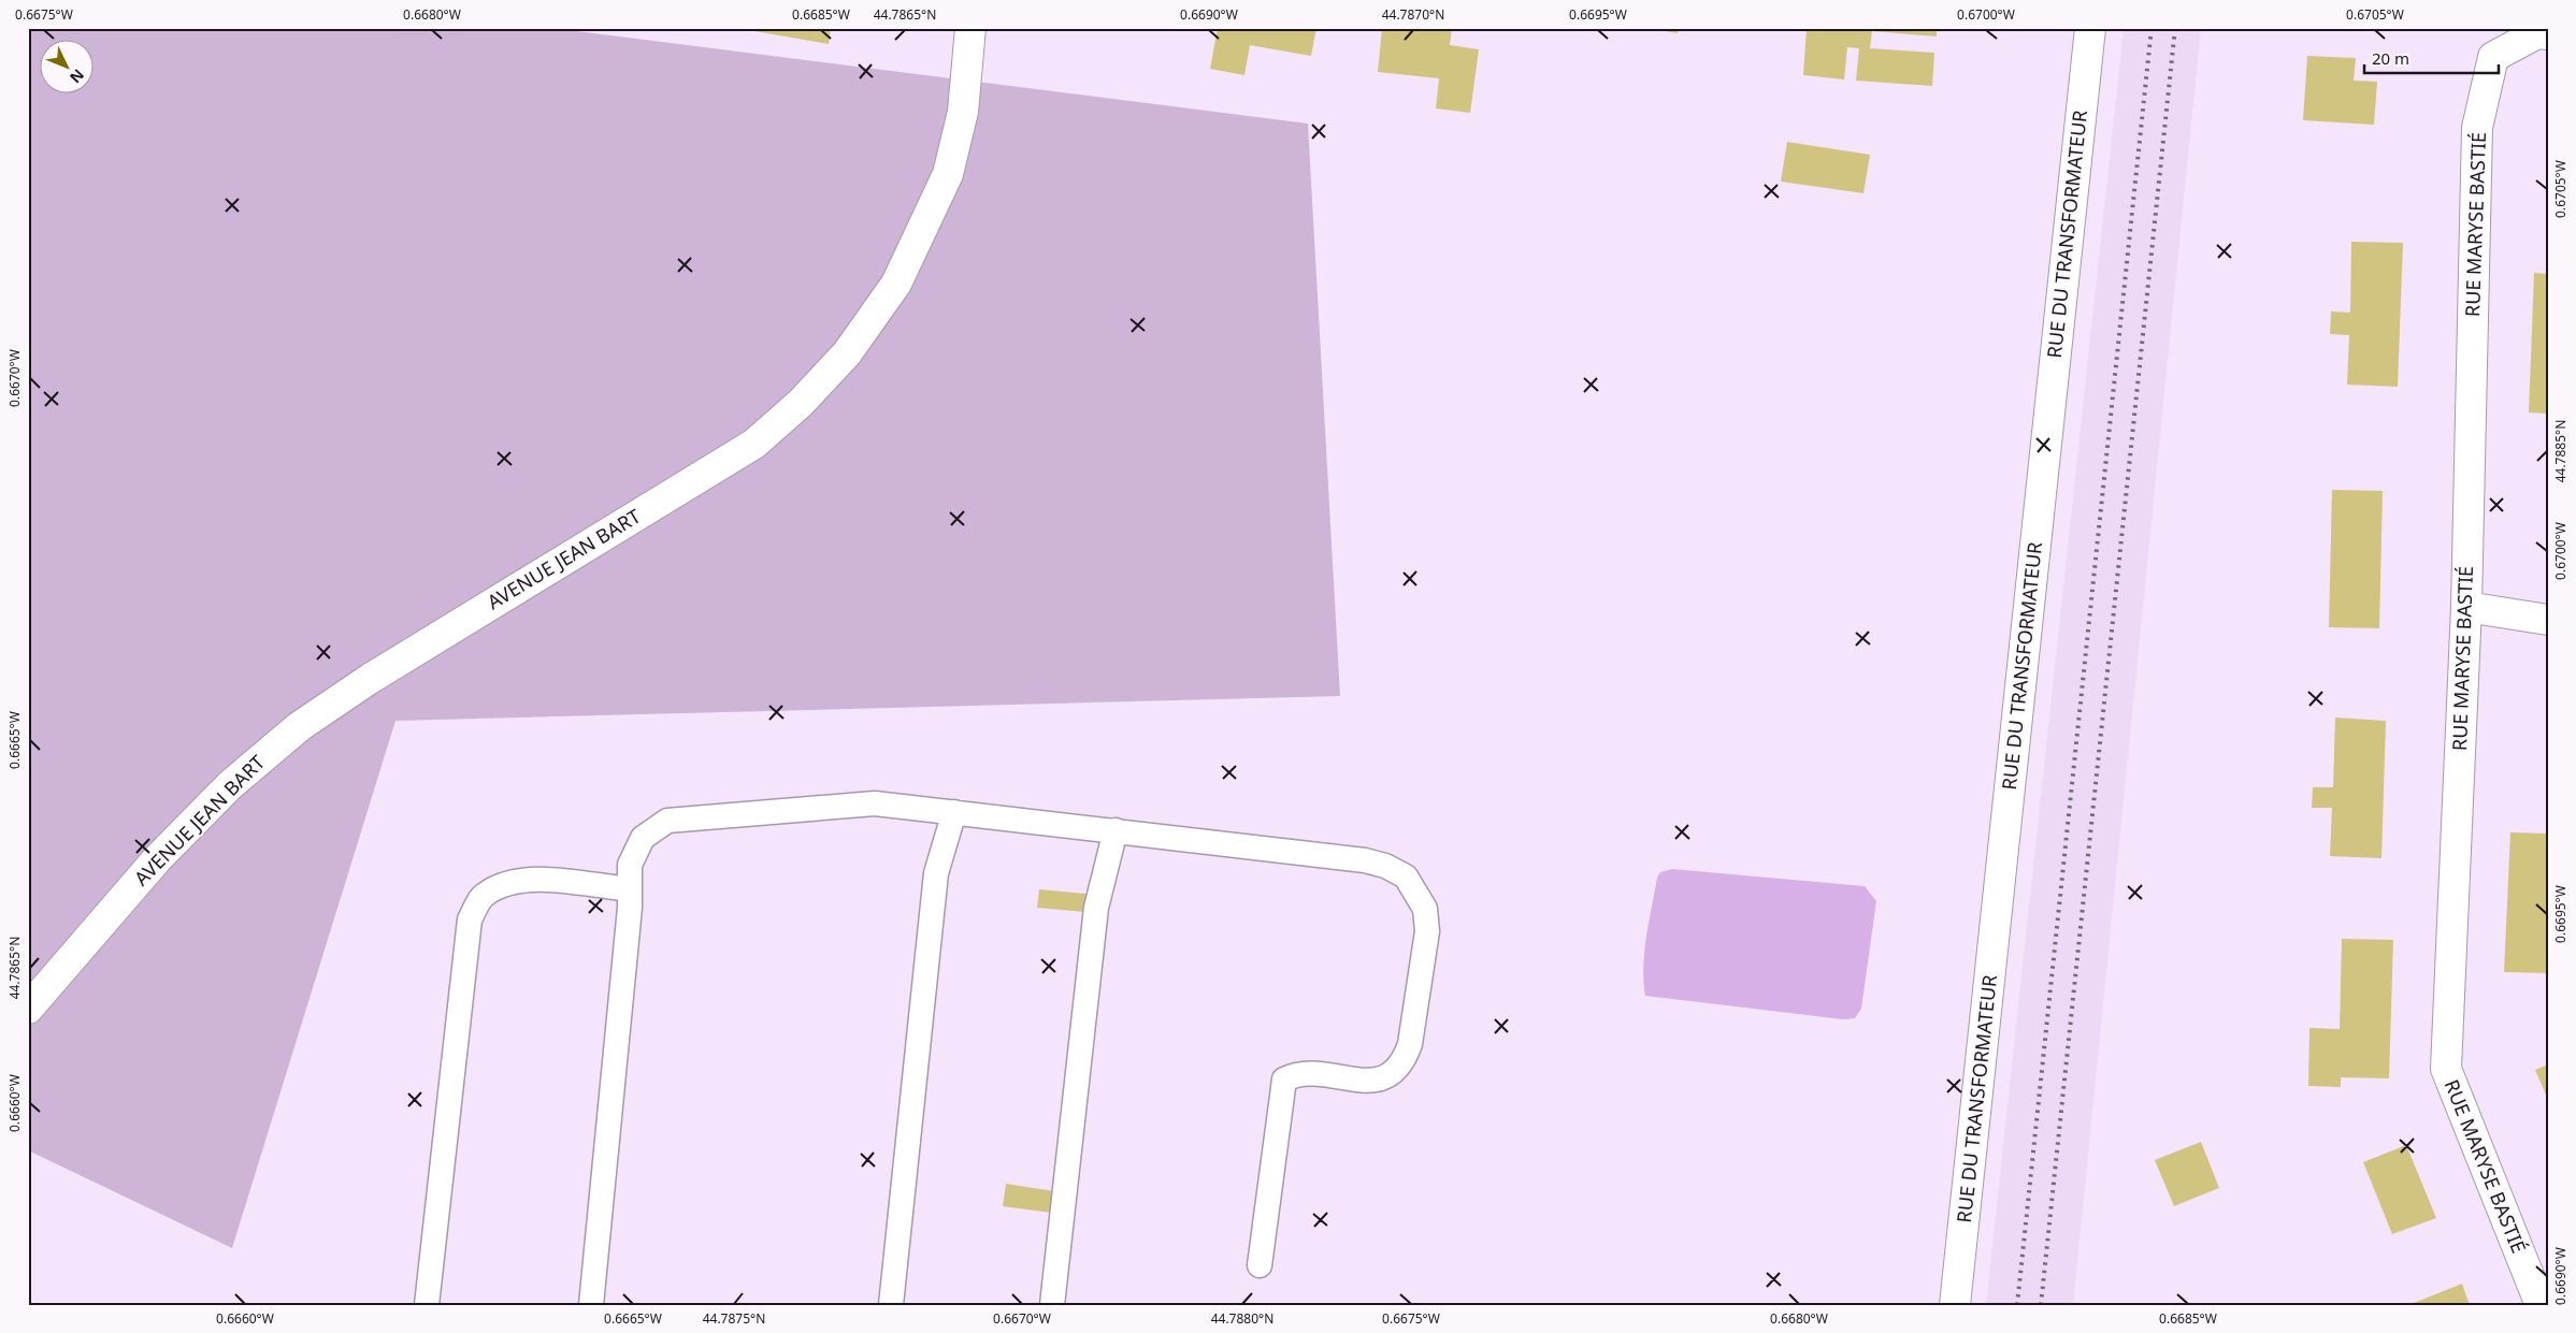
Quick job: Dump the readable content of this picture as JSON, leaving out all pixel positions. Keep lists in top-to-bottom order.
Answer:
{
  "streets": {
    "street": ["RUE MARYSE BASTIÉ", "RUE DU TRANSFORMATEUR", "AVENUE JEAN BART"]
  },
  "scale_bar": "20 m",
  "north": "bottom right",
  "coordinates": [
    "0.6675°W",
    "0.6680°W",
    "0.6685°W",
    "44.7865°N",
    "0.6690°W",
    "44.7870°N",
    "0.6695°W",
    "0.6700°W",
    "0.6705°W",
    "0.6670°W",
    "44.7885°N",
    "0.6665°W",
    "0.6660°W",
    "44.7875°N",
    "44.7880°N"
  ]
}
